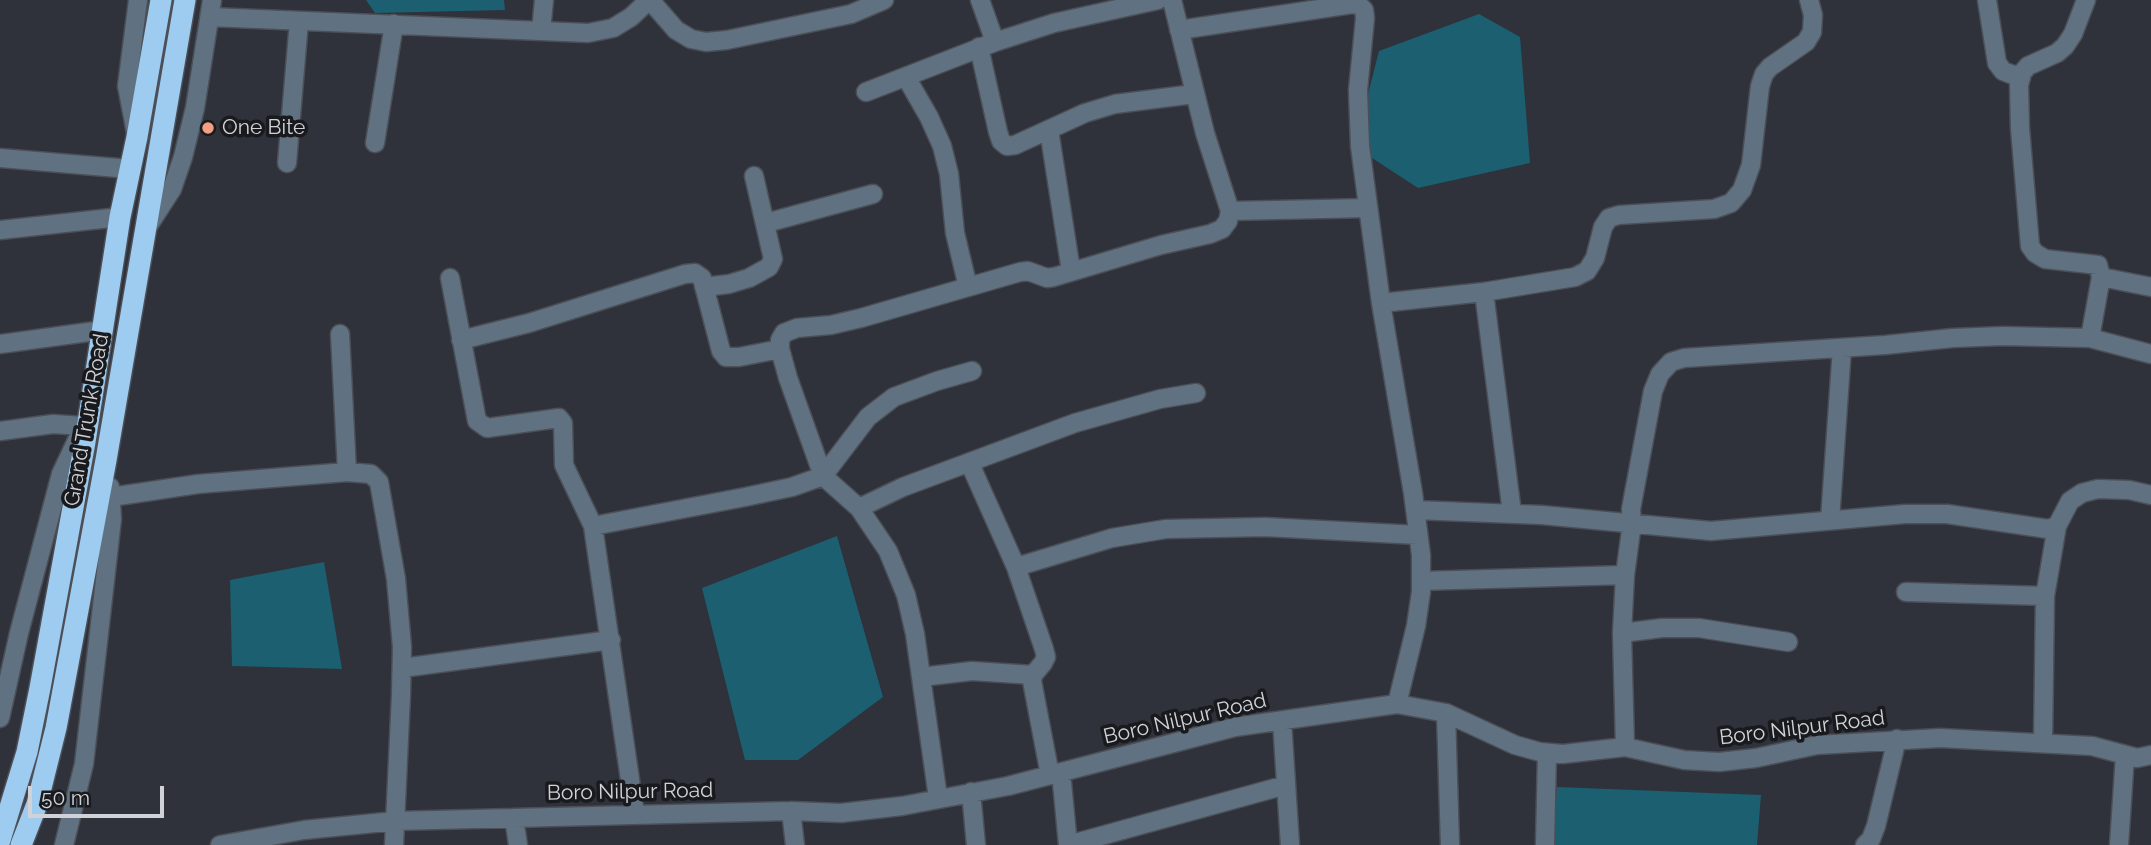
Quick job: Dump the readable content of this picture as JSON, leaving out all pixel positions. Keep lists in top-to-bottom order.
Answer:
{
  "streets": {
    "highway": ["Grand Trunk Road"],
    "street": ["Boro Nilpur Road"]
  },
  "places": ["One Bite"],
  "scale_bar": "50 m"
}
